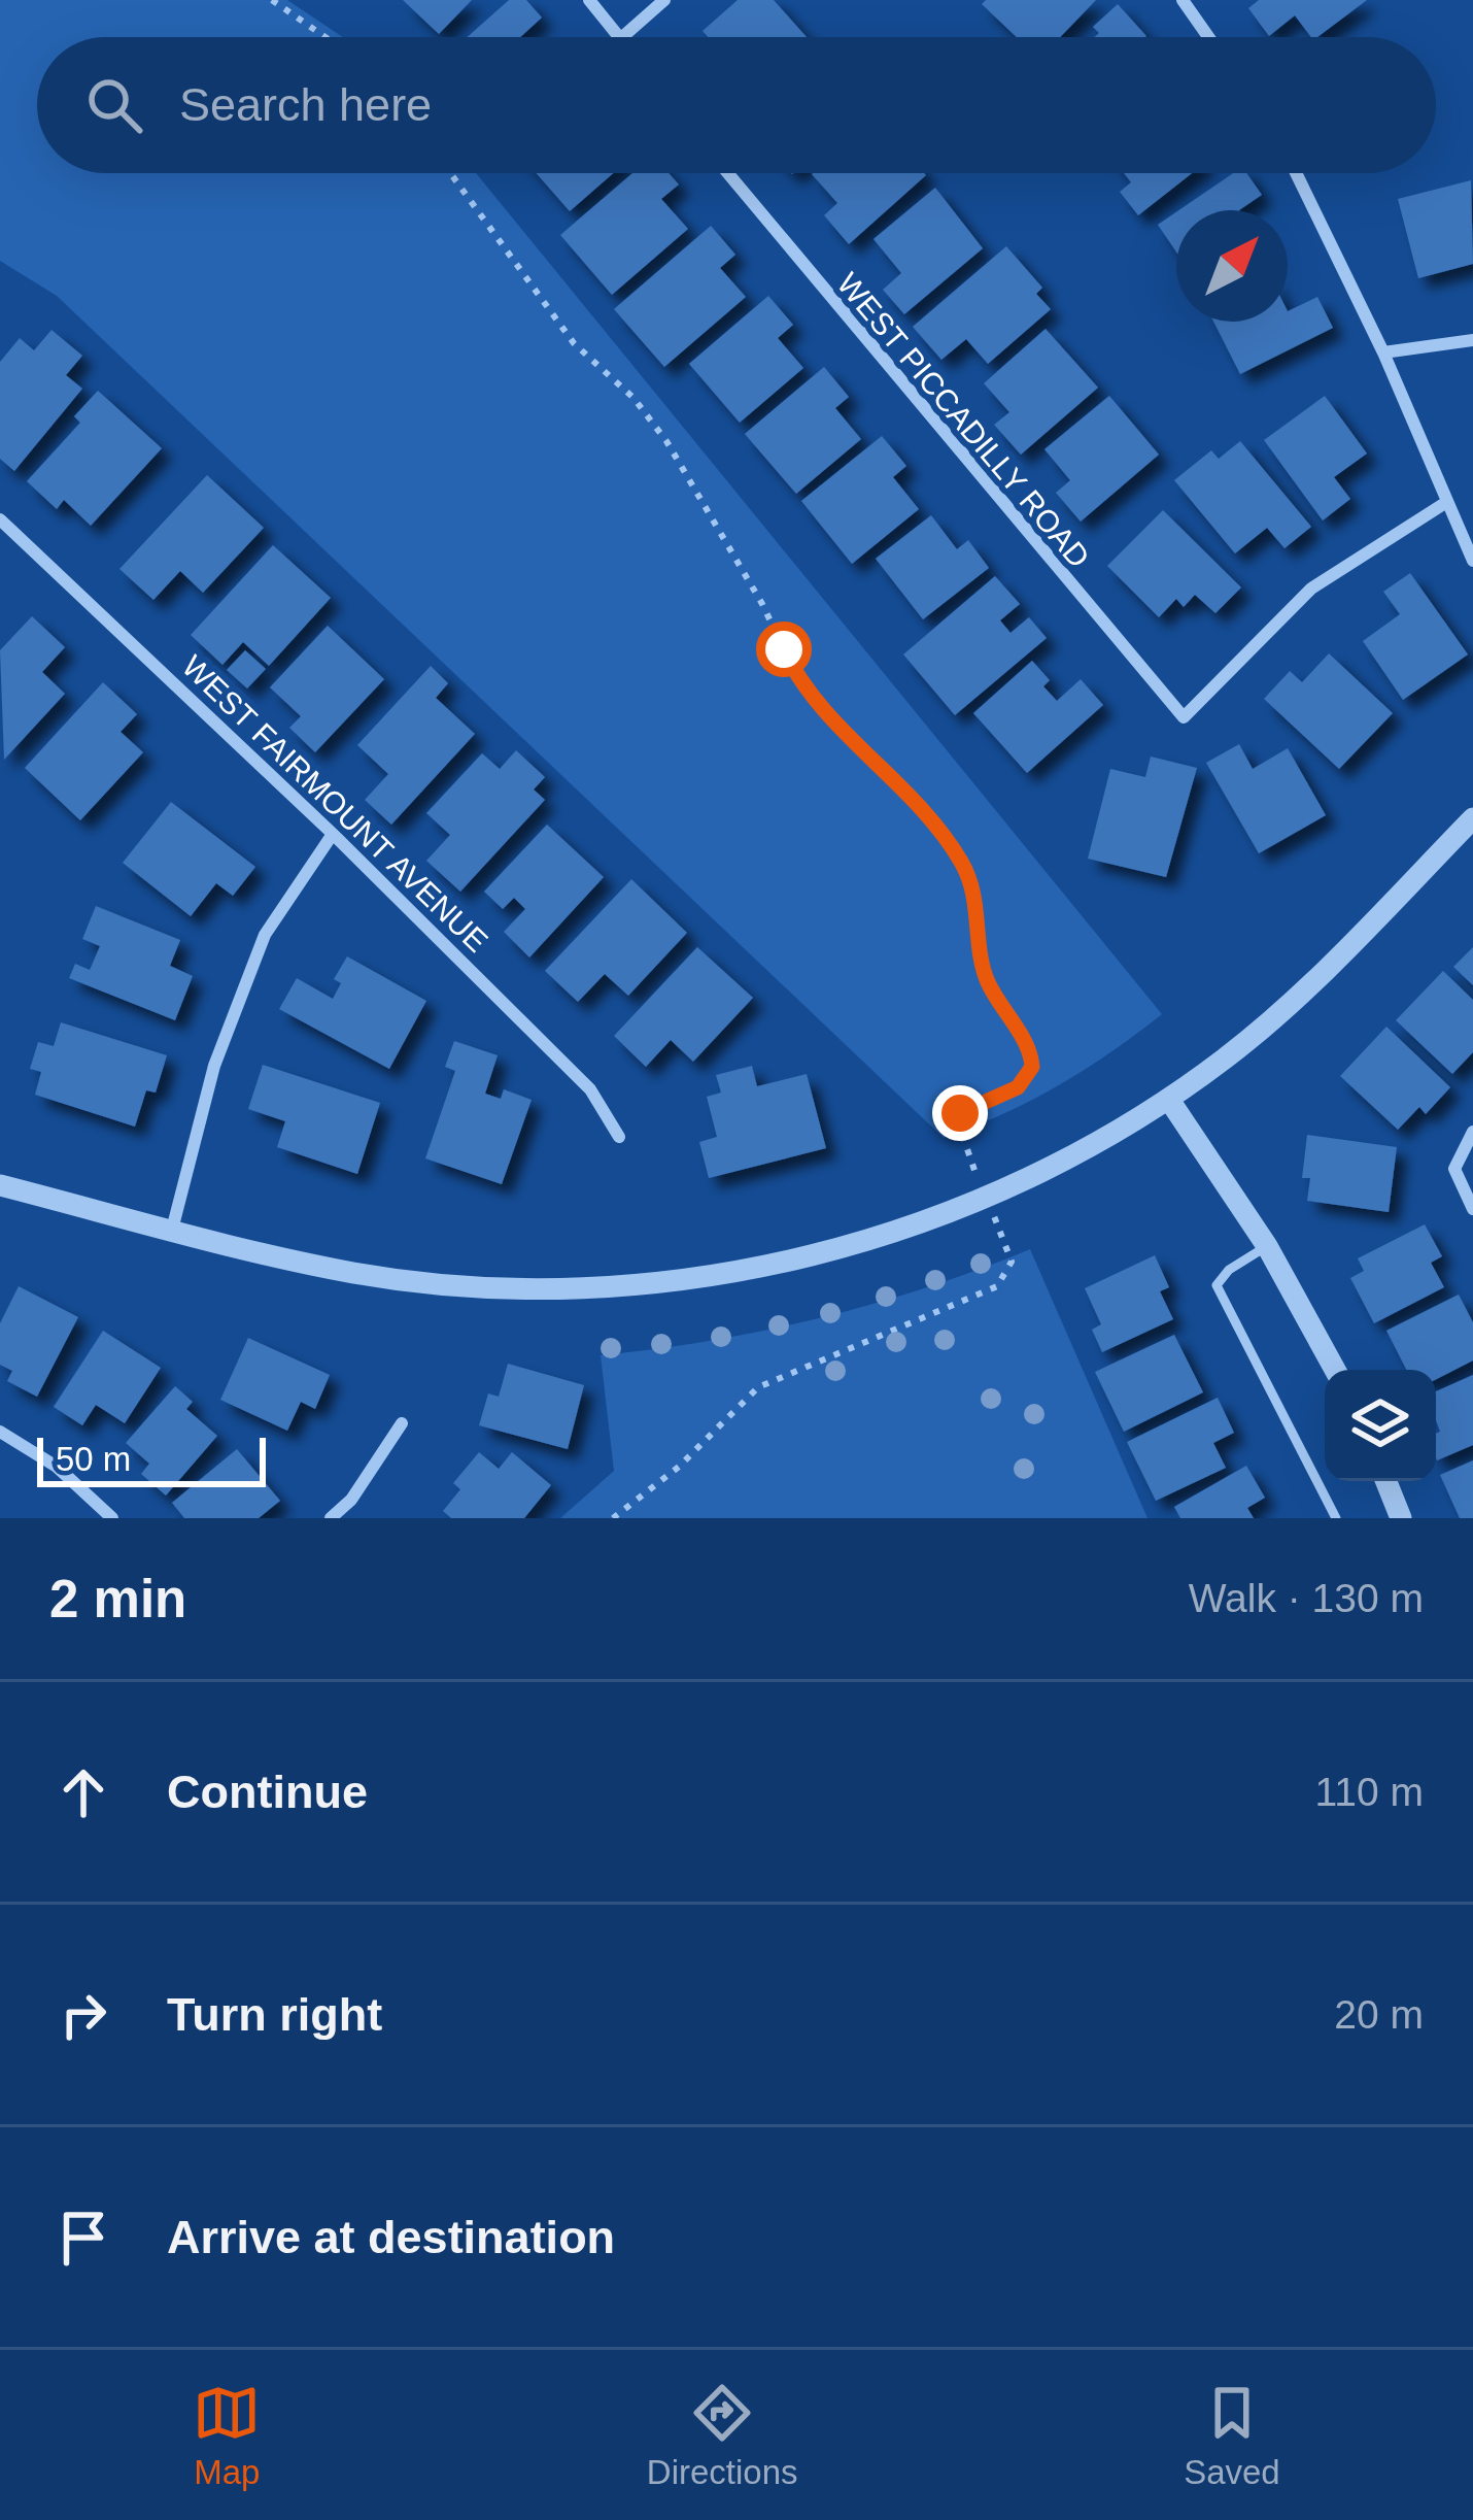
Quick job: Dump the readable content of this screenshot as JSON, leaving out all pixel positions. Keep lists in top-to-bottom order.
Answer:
{
  "streets": {
    "street": ["WEST PICCADILLY ROAD", "WEST FAIRMOUNT AVENUE"]
  },
  "scale_bar": "50 m",
  "north": "top right",
  "page": {
    "search": "Search here",
    "scale": "50 m",
    "heading": ["2 min", "Walk · 130 m"],
    "list": [
      ["Continue", "110 m"],
      ["Turn right", "20 m"],
      "Arrive at destination"
    ],
    "nav": ["Map", "Directions", "Saved"]
  }
}
